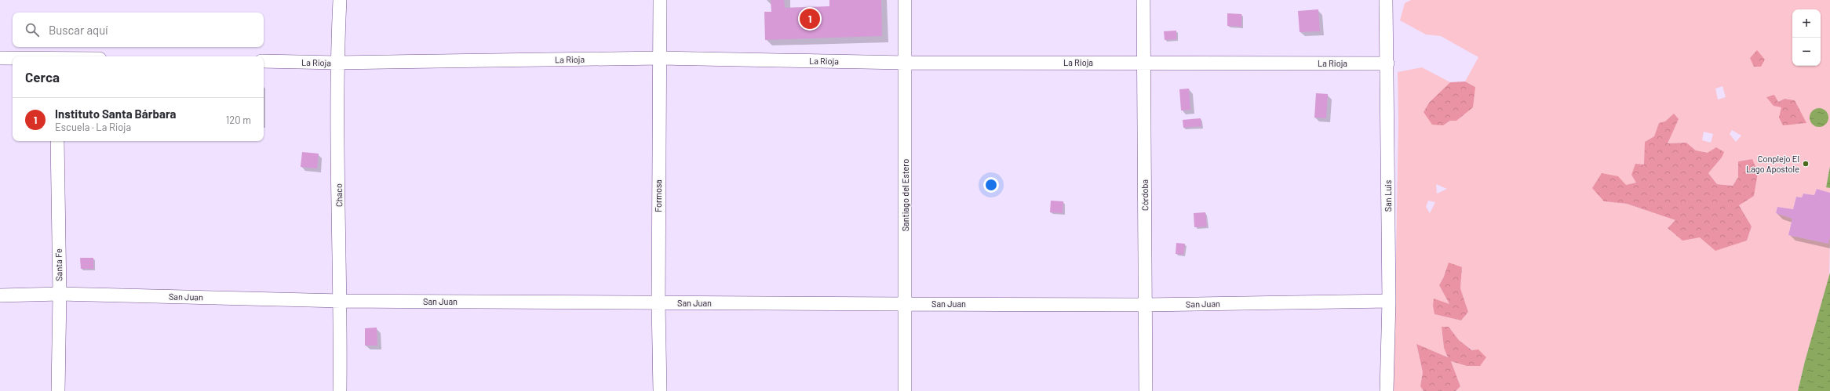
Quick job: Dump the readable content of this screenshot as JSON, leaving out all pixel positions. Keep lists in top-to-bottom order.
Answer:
{
  "streets": {
    "street": [
      "La Rioja",
      "Chaco",
      "Santiago del Estero",
      "Córdoba",
      "Formosa",
      "San Luis",
      "Santa Fe",
      "San Juan"
    ]
  },
  "crossings": [
    ["La Rioja", "Chaco"],
    ["La Rioja", "Santiago del Estero"],
    ["La Rioja", "Córdoba"],
    ["La Rioja", "Formosa"],
    ["La Rioja", "San Luis"],
    ["Chaco", "San Juan"],
    ["Santiago del Estero", "San Juan"],
    ["Córdoba", "San Juan"],
    ["Formosa", "San Juan"],
    ["San Luis", "San Juan"],
    ["Santa Fe", "San Juan"]
  ],
  "places": ["Conplejo El Lago Apostole"],
  "page": {
    "pins": "1",
    "map_buttons": ["+", "−"],
    "search": "Buscar aquí",
    "heading": "Cerca",
    "list": [
      {
        "mark": "1",
        "name": "Instituto Santa Bárbara",
        "note": "Escuela · La Rioja",
        "value": "120 m"
      }
    ]
  }
}
